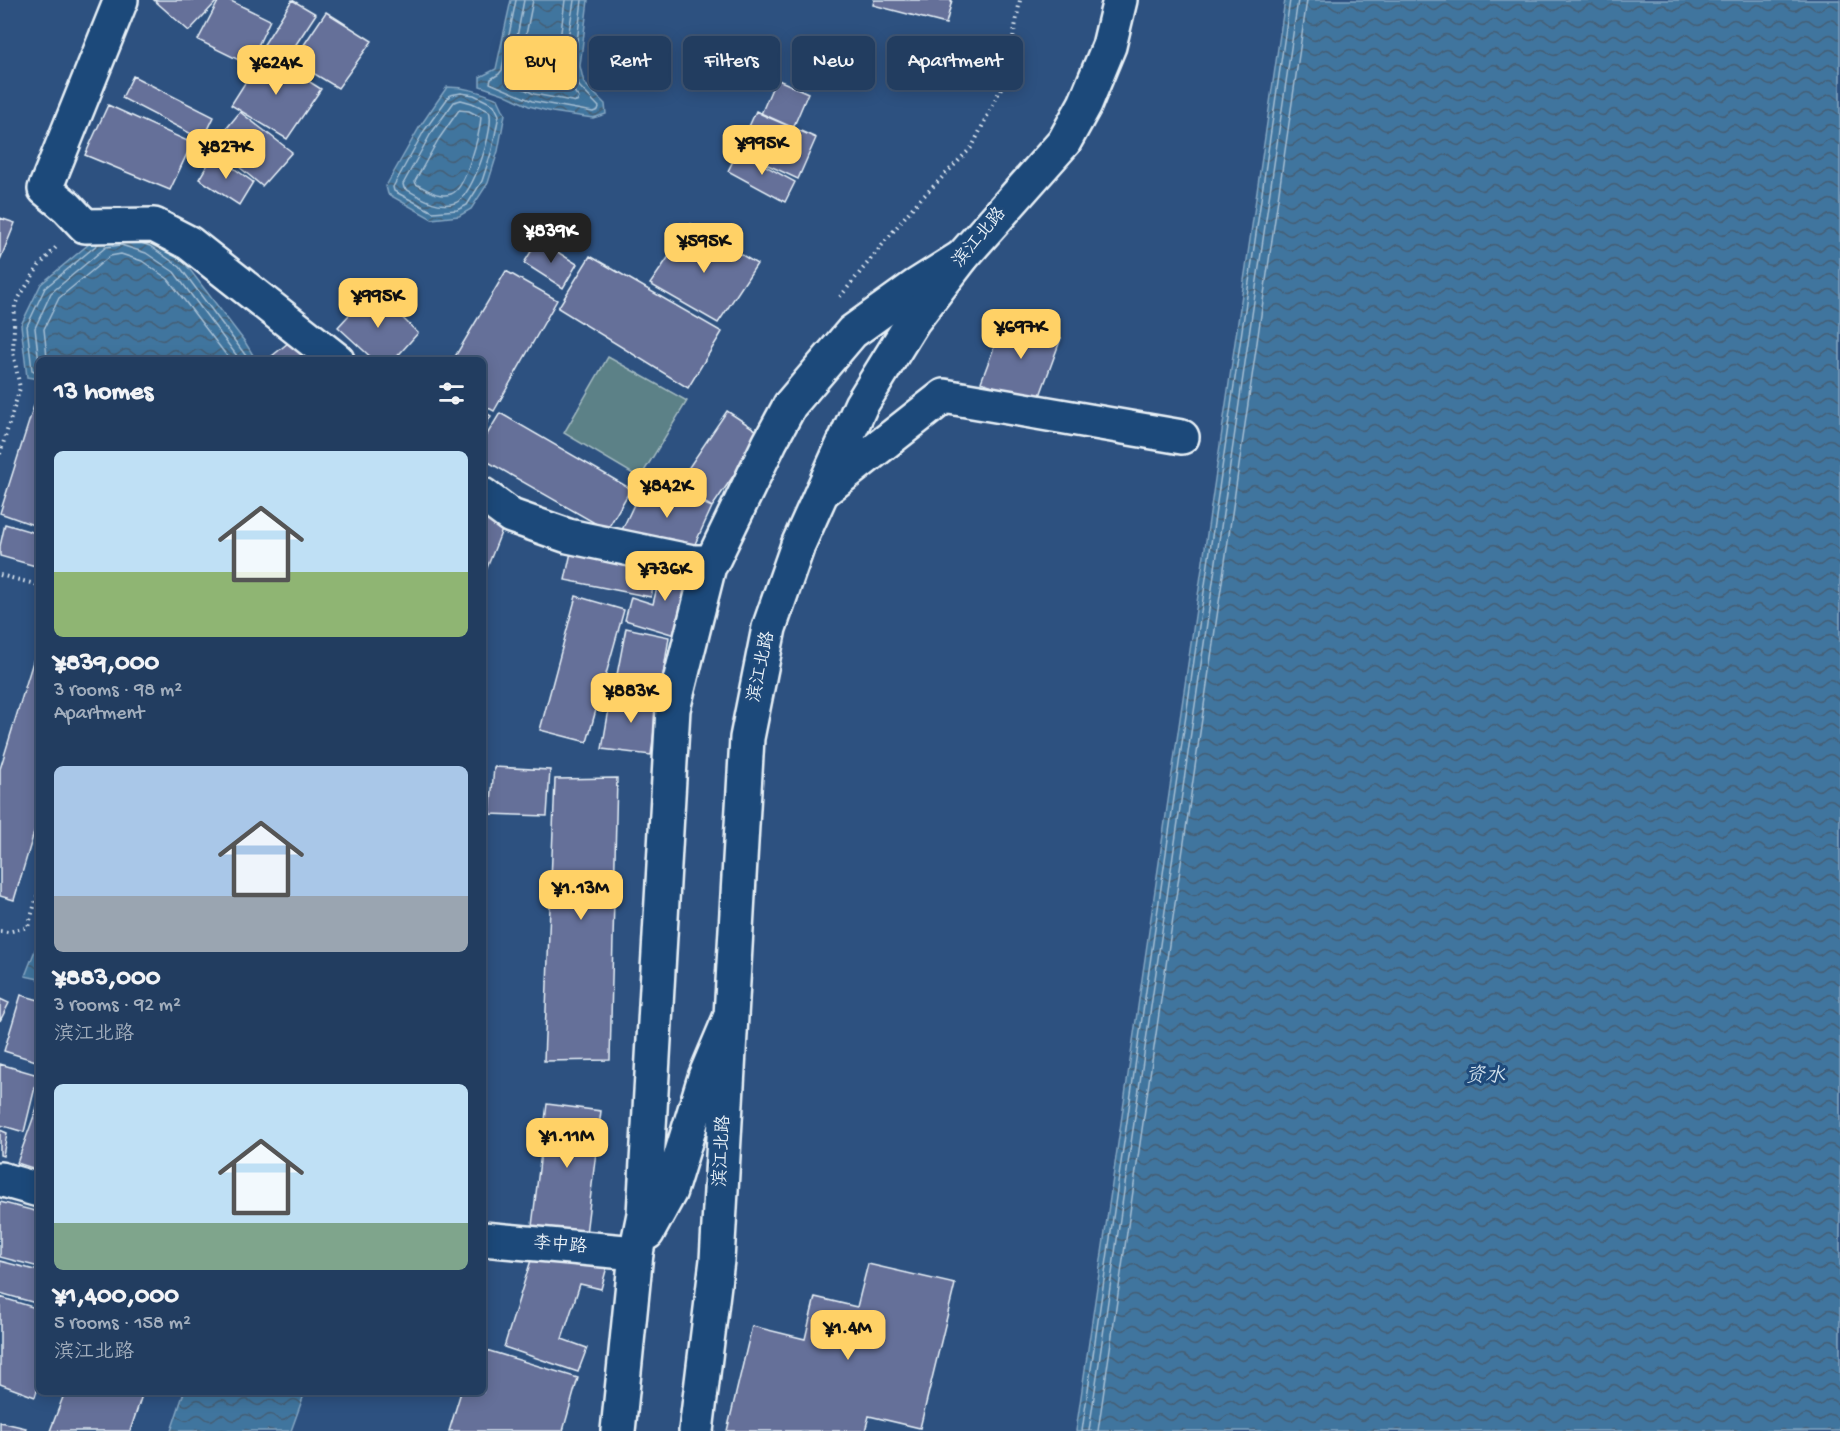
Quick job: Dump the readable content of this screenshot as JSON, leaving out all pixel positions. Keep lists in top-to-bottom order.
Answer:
{
  "streets": {
    "street": ["滨江北路", "李中路"]
  },
  "water": ["资水"],
  "page": {
    "chip": [
      "Buy",
      "Rent",
      "Filters",
      "New",
      "Apartment"
    ],
    "price": [
      "¥624K",
      "¥995K",
      "¥827K",
      "¥839K",
      "¥595K",
      "¥995K",
      "¥697K",
      "¥842K",
      "¥736K",
      "¥883K",
      "¥1.13M",
      "¥1.11M",
      "¥1.4M"
    ],
    "heading": "13 homes",
    "list": [
      {
        "name": "¥839,000",
        "note": "3 rooms · 98 m² · Apartment"
      },
      {
        "name": "¥883,000",
        "note": "3 rooms · 92 m² · 滨江北路"
      },
      {
        "name": "¥1,400,000",
        "note": "5 rooms · 158 m² · 滨江北路"
      }
    ]
  }
}
